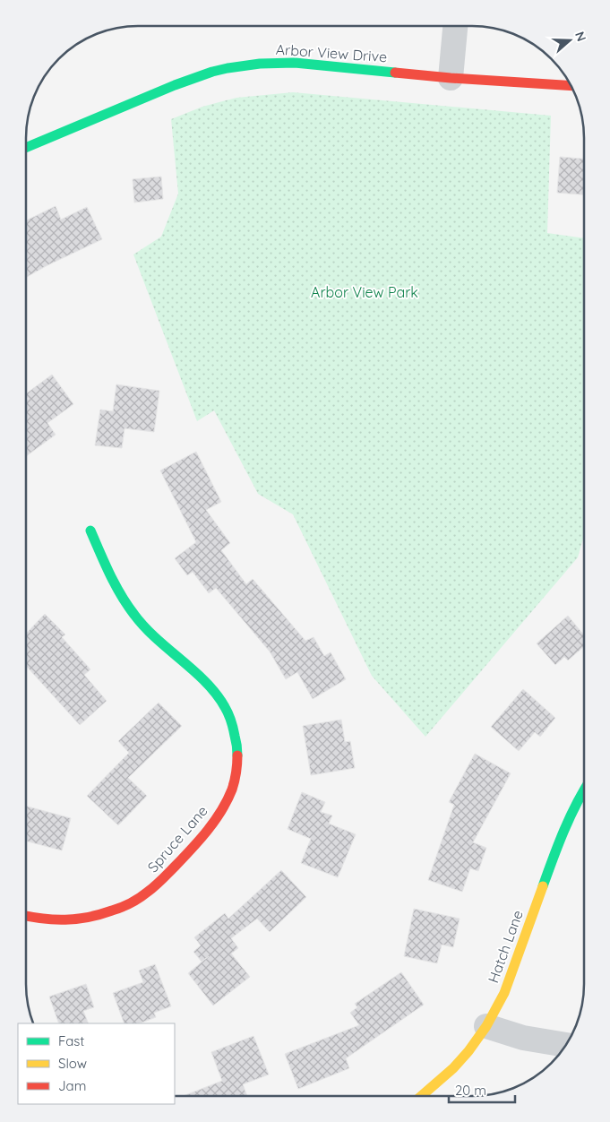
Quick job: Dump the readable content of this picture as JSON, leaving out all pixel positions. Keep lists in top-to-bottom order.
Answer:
{
  "streets": {
    "street": ["Arbor View Drive", "Spruce Lane", "Hatch Lane"]
  },
  "parks": ["Arbor View Park"],
  "legend": ["Fast", "Slow", "Jam"],
  "scale_bar": "20 m",
  "north": "right"
}
